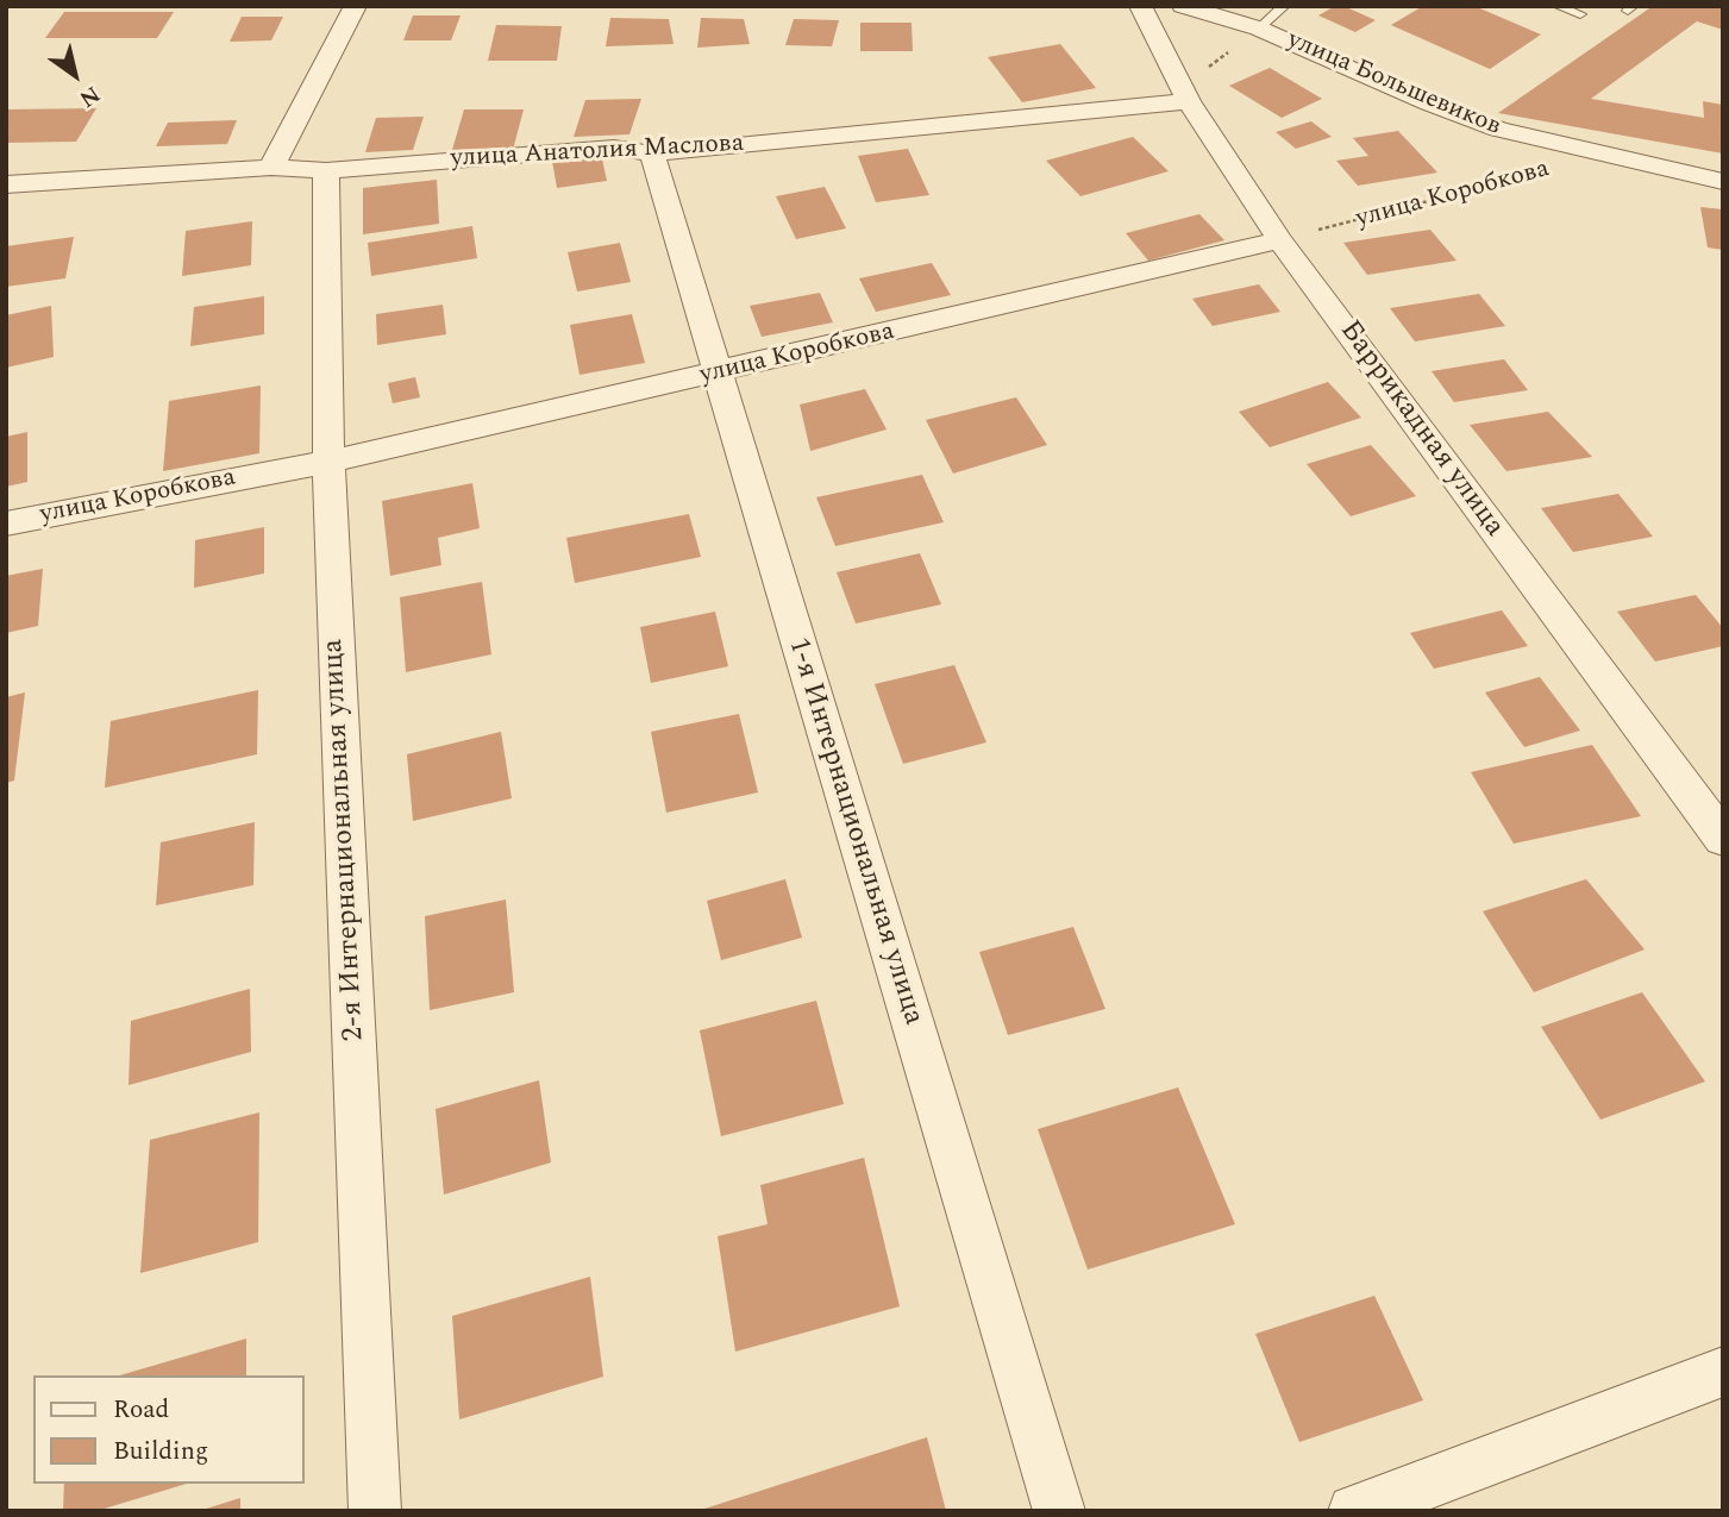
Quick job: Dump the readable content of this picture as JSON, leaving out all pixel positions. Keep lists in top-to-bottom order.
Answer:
{
  "streets": {
    "street": [
      "улица Большевиков",
      "улица Анатолия Маслова",
      "улица Коробкова",
      "Баррикадная улица",
      "1-я Интернациональная улица",
      "2-я Интернациональная улица"
    ]
  },
  "crossings": [
    ["улица Анатолия Маслова", "Баррикадная улица"],
    ["улица Анатолия Маслова", "1-я Интернациональная улица"],
    ["улица Анатолия Маслова", "2-я Интернациональная улица"],
    ["улица Коробкова", "Баррикадная улица"],
    ["улица Коробкова", "1-я Интернациональная улица"],
    ["улица Коробкова", "2-я Интернациональная улица"]
  ],
  "legend": ["Road", "Building"],
  "north": "bottom right"
}
